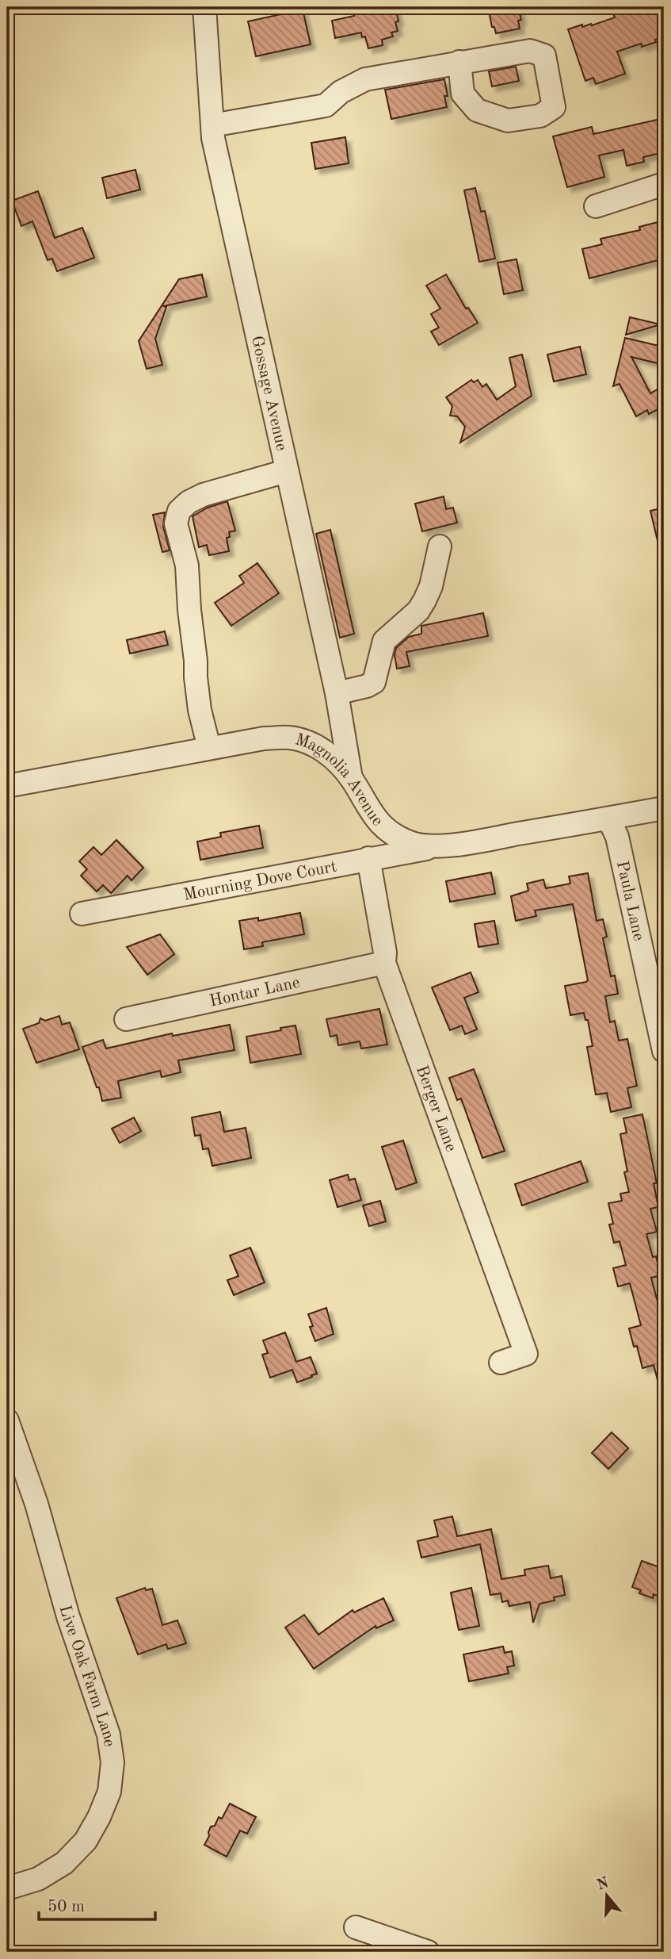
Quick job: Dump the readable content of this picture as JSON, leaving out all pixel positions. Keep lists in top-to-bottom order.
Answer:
{
  "streets": {
    "street": [
      "Gossage Avenue",
      "Magnolia Avenue",
      "Mourning Dove Court",
      "Paula Lane",
      "Hontar Lane",
      "Berger Lane",
      "Live Oak Farm Lane"
    ]
  },
  "crossings": [
    ["Gossage Avenue", "Magnolia Avenue"],
    ["Magnolia Avenue", "Mourning Dove Court"],
    ["Magnolia Avenue", "Paula Lane"],
    ["Mourning Dove Court", "Berger Lane"],
    ["Hontar Lane", "Berger Lane"]
  ],
  "scale_bar": "50 m",
  "north": "top"
}
